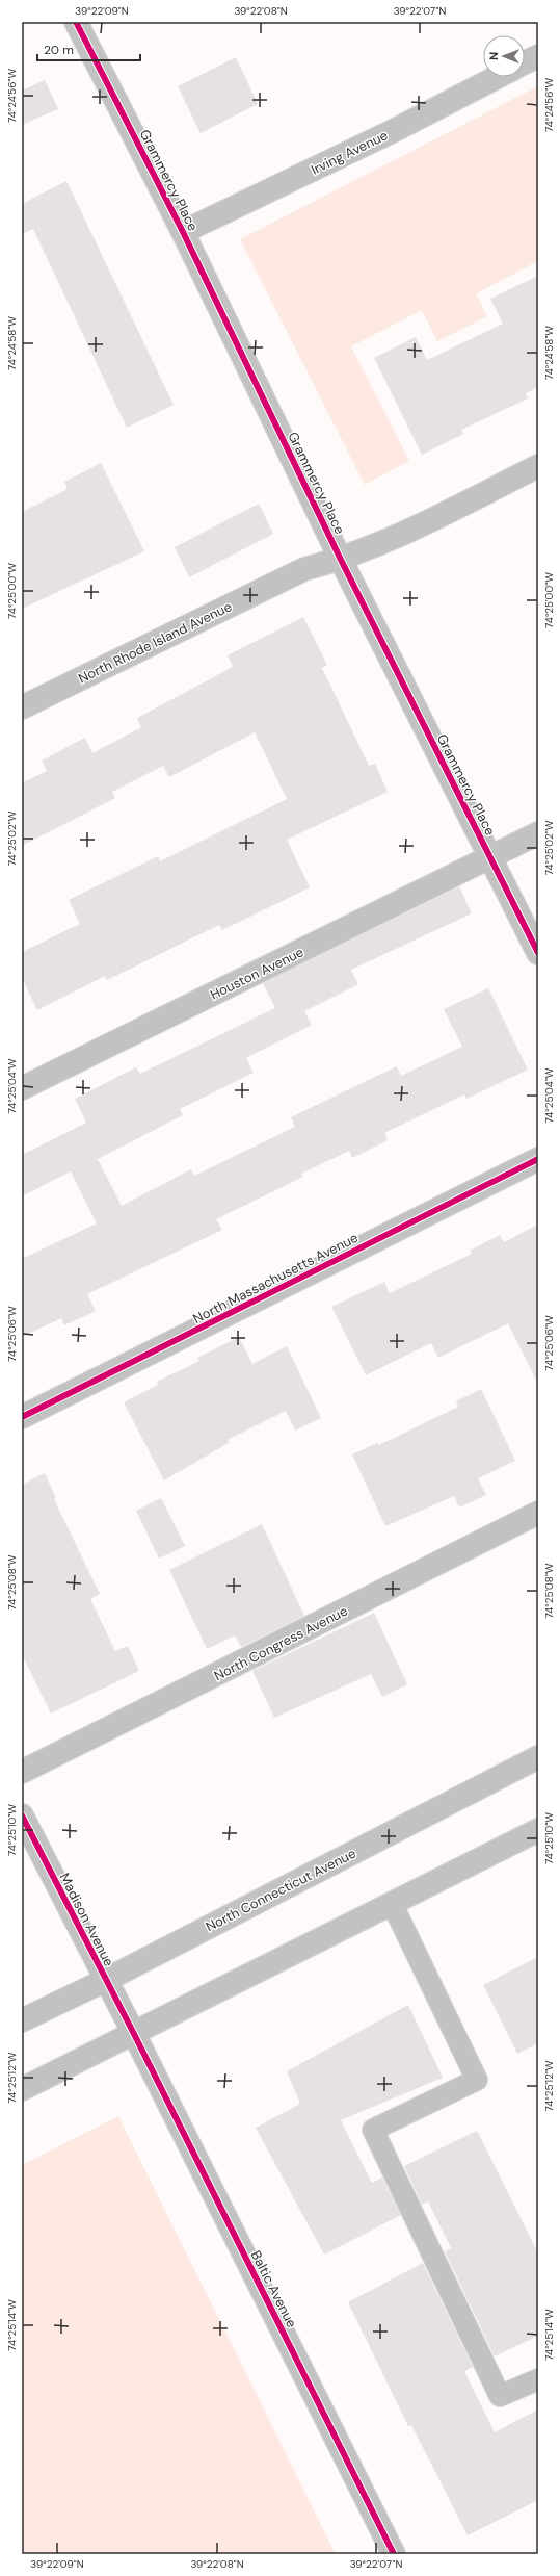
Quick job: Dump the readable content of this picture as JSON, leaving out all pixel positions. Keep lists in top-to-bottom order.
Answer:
{
  "streets": {
    "street": [
      "Irving Avenue",
      "Grammercy Place",
      "North Rhode Island Avenue",
      "Houston Avenue",
      "North Massachusetts Avenue",
      "North Congress Avenue",
      "North Connecticut Avenue",
      "Madison Avenue",
      "Baltic Avenue"
    ]
  },
  "crossings": [
    ["Irving Avenue", "Grammercy Place"],
    ["Grammercy Place", "North Rhode Island Avenue"],
    ["Grammercy Place", "Houston Avenue"],
    ["North Connecticut Avenue", "Madison Avenue"],
    ["Madison Avenue", "Baltic Avenue"]
  ],
  "scale_bar": "20 m",
  "north": "left",
  "coordinates": [
    "39°22'09\"N",
    "39°22'08\"N",
    "39°22'07\"N",
    "74°24'56\"W",
    "74°24'58\"W",
    "74°25'00\"W",
    "74°25'02\"W",
    "74°25'04\"W",
    "74°25'06\"W",
    "74°25'08\"W",
    "74°25'10\"W",
    "74°25'12\"W",
    "74°25'14\"W"
  ]
}
